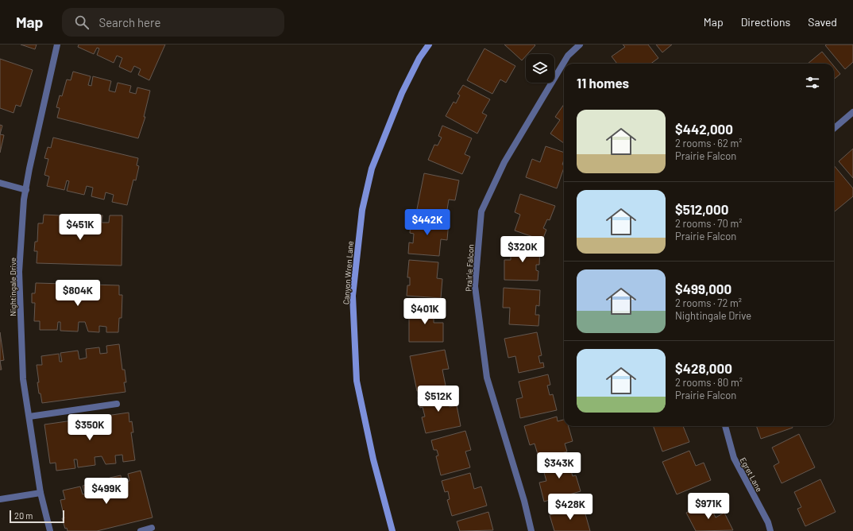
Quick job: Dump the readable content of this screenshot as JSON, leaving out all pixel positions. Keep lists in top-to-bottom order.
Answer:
{
  "streets": {
    "street": [
      "Prairie Falcon",
      "Canyon Wren Lane",
      "Nightingale Drive",
      "Egret Lane"
    ]
  },
  "scale_bar": "20 m",
  "page": {
    "header": "Map",
    "search": "Search here",
    "nav": ["Map", "Directions", "Saved"],
    "heading": "11 homes",
    "list": [
      {
        "name": "$442,000",
        "note": "2 rooms · 62 m² · Prairie Falcon"
      },
      {
        "name": "$512,000",
        "note": "2 rooms · 70 m² · Prairie Falcon"
      },
      {
        "name": "$499,000",
        "note": "2 rooms · 72 m² · Nightingale Drive"
      },
      {
        "name": "$428,000",
        "note": "2 rooms · 80 m² · Prairie Falcon"
      }
    ],
    "price": [
      "$442K",
      "$451K",
      "$320K",
      "$804K",
      "$401K",
      "$512K",
      "$350K",
      "$343K",
      "$499K",
      "$971K",
      "$428K"
    ],
    "scale": "20 m"
  }
}
